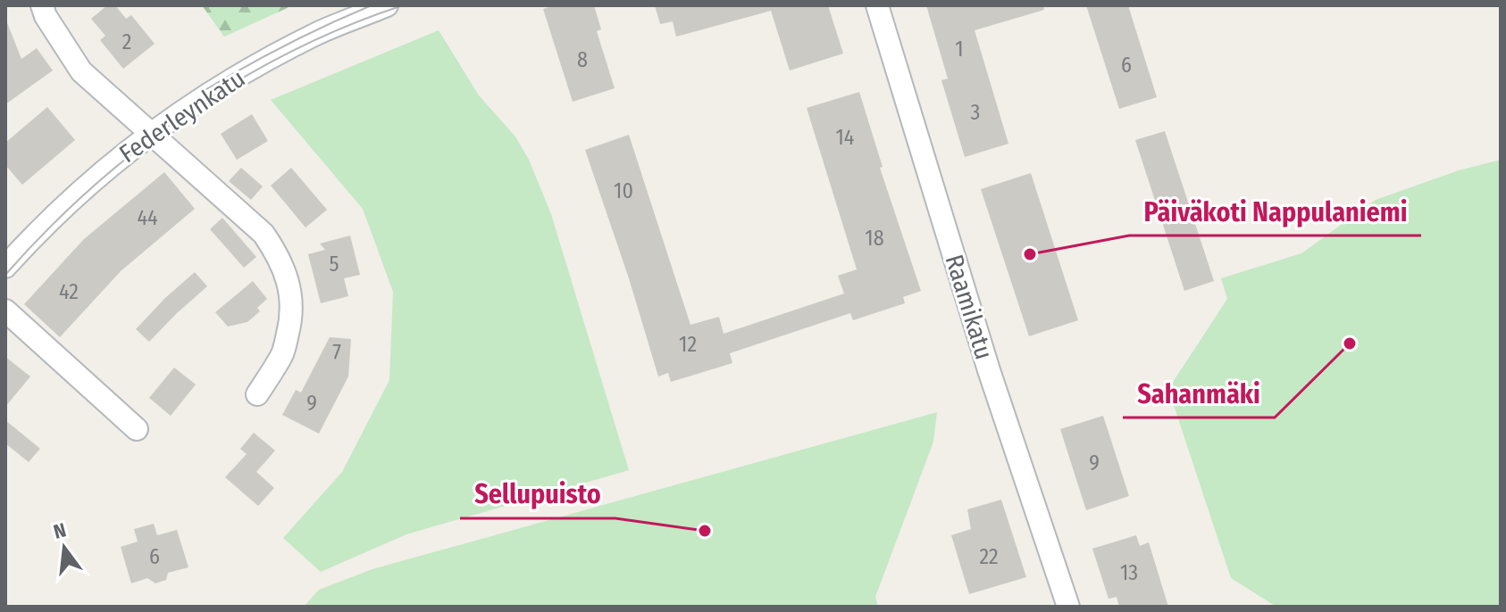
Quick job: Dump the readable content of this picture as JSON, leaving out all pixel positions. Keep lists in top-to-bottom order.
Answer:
{
  "streets": {
    "street": ["Federleynkatu", "Raamikatu"]
  },
  "places": ["Päiväkoti Nappulaniemi", "Sahanmäki", "Sellupuisto"],
  "house_numbers": [
    "2",
    "1",
    "8",
    "6",
    "3",
    "14",
    "10",
    "44",
    "18",
    "5",
    "42",
    "12",
    "7",
    "9",
    "9",
    "6",
    "22",
    "13"
  ],
  "north": "top"
}
